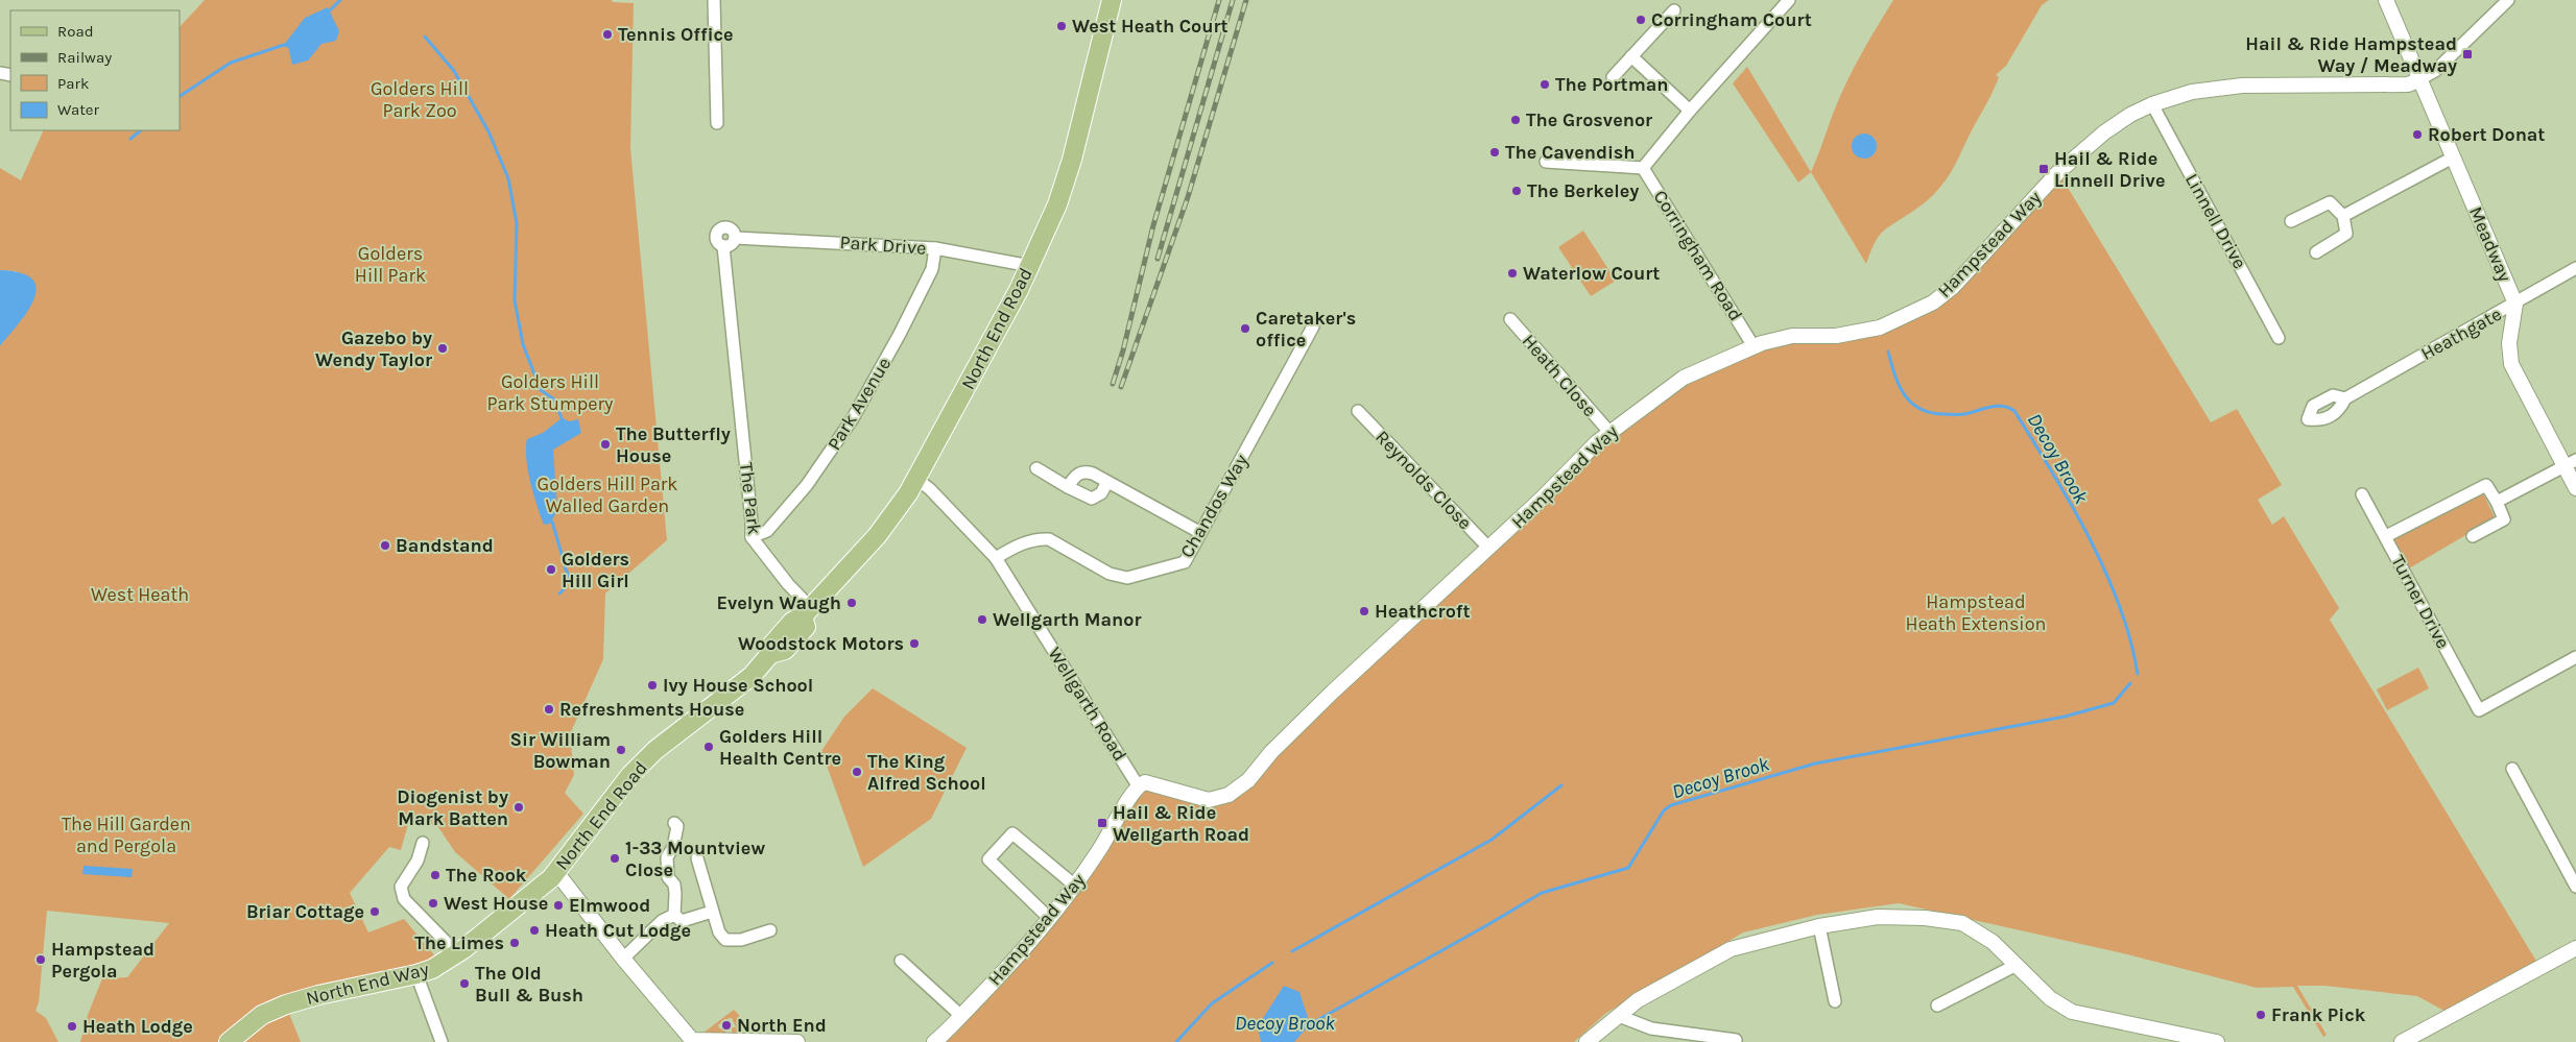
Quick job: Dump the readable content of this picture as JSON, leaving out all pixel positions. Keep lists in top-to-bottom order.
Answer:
{
  "streets": {
    "main road": ["North End Road", "North End Way"],
    "street": [
      "Linnell Drive",
      "Hampstead Way",
      "Meadway",
      "Park Drive",
      "Corringham Road",
      "Heathgate",
      "Heath Close",
      "Park Avenue",
      "Reynolds Close",
      "The Park",
      "Chandos Way",
      "Turner Drive",
      "Wellgarth Road"
    ]
  },
  "crossings": [
    ["Linnell Drive", "Hampstead Way"],
    ["Hampstead Way", "Meadway"],
    ["Hampstead Way", "Corringham Road"],
    ["Hampstead Way", "Heath Close"],
    ["Hampstead Way", "Reynolds Close"],
    ["Hampstead Way", "Wellgarth Road"],
    ["Meadway", "Heathgate"],
    ["Park Drive", "North End Road"],
    ["Park Drive", "Park Avenue"],
    ["Park Drive", "The Park"],
    ["North End Road", "The Park"],
    ["North End Road", "Wellgarth Road"],
    ["North End Road", "North End Way"],
    ["Park Avenue", "The Park"],
    ["Chandos Way", "Wellgarth Road"]
  ],
  "water": ["Decoy Brook"],
  "parks": [
    "Golders Hill Park Zoo",
    "Golders Hill Park",
    "Golders Hill Park Stumpery",
    "Golders Hill Park Walled Garden",
    "West Heath",
    "Hampstead Heath Extension",
    "The Hill Garden and Pergola"
  ],
  "places": {
    "other": [
      "Corringham Court",
      "West Heath Court",
      "Tennis Office",
      "The Portman",
      "The Grosvenor",
      "Robert Donat",
      "The Cavendish",
      "The Berkeley",
      "Waterlow Court",
      "Caretaker's office",
      "Gazebo by Wendy Taylor",
      "The Butterfly House",
      "Bandstand",
      "Golders Hill Girl",
      "Evelyn Waugh",
      "Heathcroft",
      "Wellgarth Manor",
      "Woodstock Motors",
      "Ivy House School",
      "Refreshments House",
      "Golders Hill Health Centre",
      "Sir William Bowman",
      "The King Alfred School",
      "Diogenist by Mark Batten",
      "1-33 Mountview Close",
      "The Rook",
      "West House",
      "Elmwood",
      "Briar Cottage",
      "Heath Cut Lodge",
      "The Limes",
      "Hampstead Pergola",
      "The Old Bull & Bush",
      "Frank Pick",
      "North End",
      "Heath Lodge"
    ],
    "transit": ["Hail & Ride Hampstead Way / Meadway", "Hail & Ride Linnell Drive", "Hail & Ride Wellgarth Road"]
  },
  "legend": [
    "Road",
    "Railway",
    "Park",
    "Water"
  ]
}
